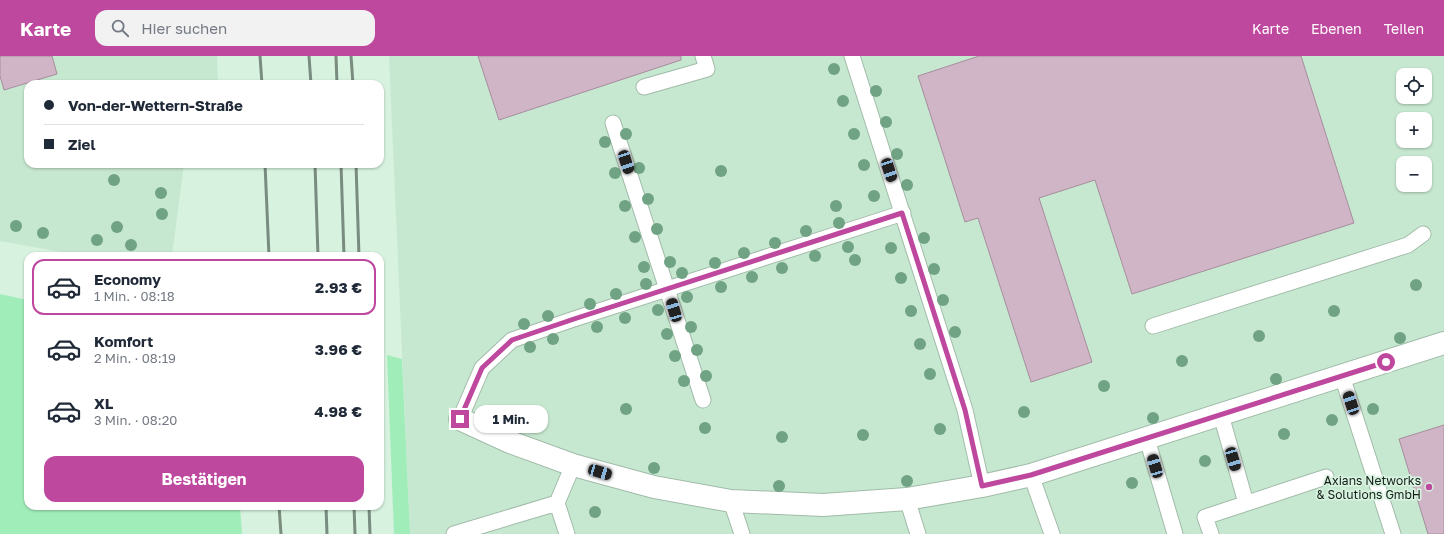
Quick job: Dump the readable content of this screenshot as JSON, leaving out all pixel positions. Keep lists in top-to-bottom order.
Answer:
{
  "places": ["Axians Networks & Solutions GmbH"],
  "page": {
    "header": "Karte",
    "search": "Hier suchen",
    "nav": ["Karte", "Ebenen", "Teilen"],
    "map_buttons": ["+", "−"],
    "banner": ["Von-der-Wettern-Straße", "Ziel"],
    "list": [
      {
        "name": "Economy",
        "note": "1 Min. · 08:18",
        "value": "2.93 €"
      },
      {
        "name": "Komfort",
        "note": "2 Min. · 08:19",
        "value": "3.96 €"
      },
      {
        "name": "XL",
        "note": "3 Min. · 08:20",
        "value": "4.98 €"
      }
    ],
    "bubble": "1 Min.",
    "buttons": "Bestätigen"
  }
}
